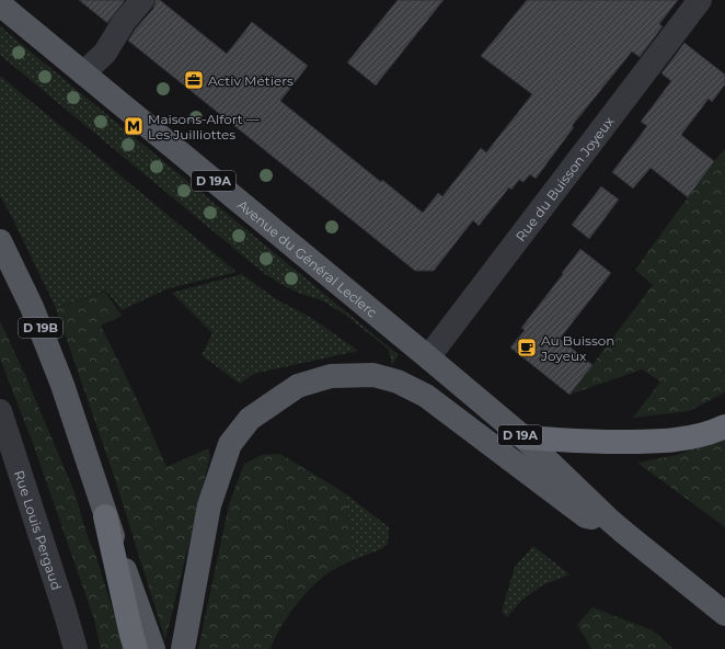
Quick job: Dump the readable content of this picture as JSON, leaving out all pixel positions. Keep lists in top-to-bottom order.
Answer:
{
  "streets": {
    "main road": ["D 19A", "Avenue du Général Leclerc", "D 19B"],
    "street": ["Rue du Buisson Joyeux", "Rue Louis Pergaud"]
  },
  "crossings": [
    ["Rue du Buisson Joyeux", "Avenue du Général Leclerc"],
    ["D 19A", "Avenue du Général Leclerc"]
  ],
  "places": {
    "office": ["Activ Métiers"],
    "metro station": ["Maisons-Alfort — Les Juilliottes"],
    "cafe": ["Au Buisson Joyeux"]
  }
}
